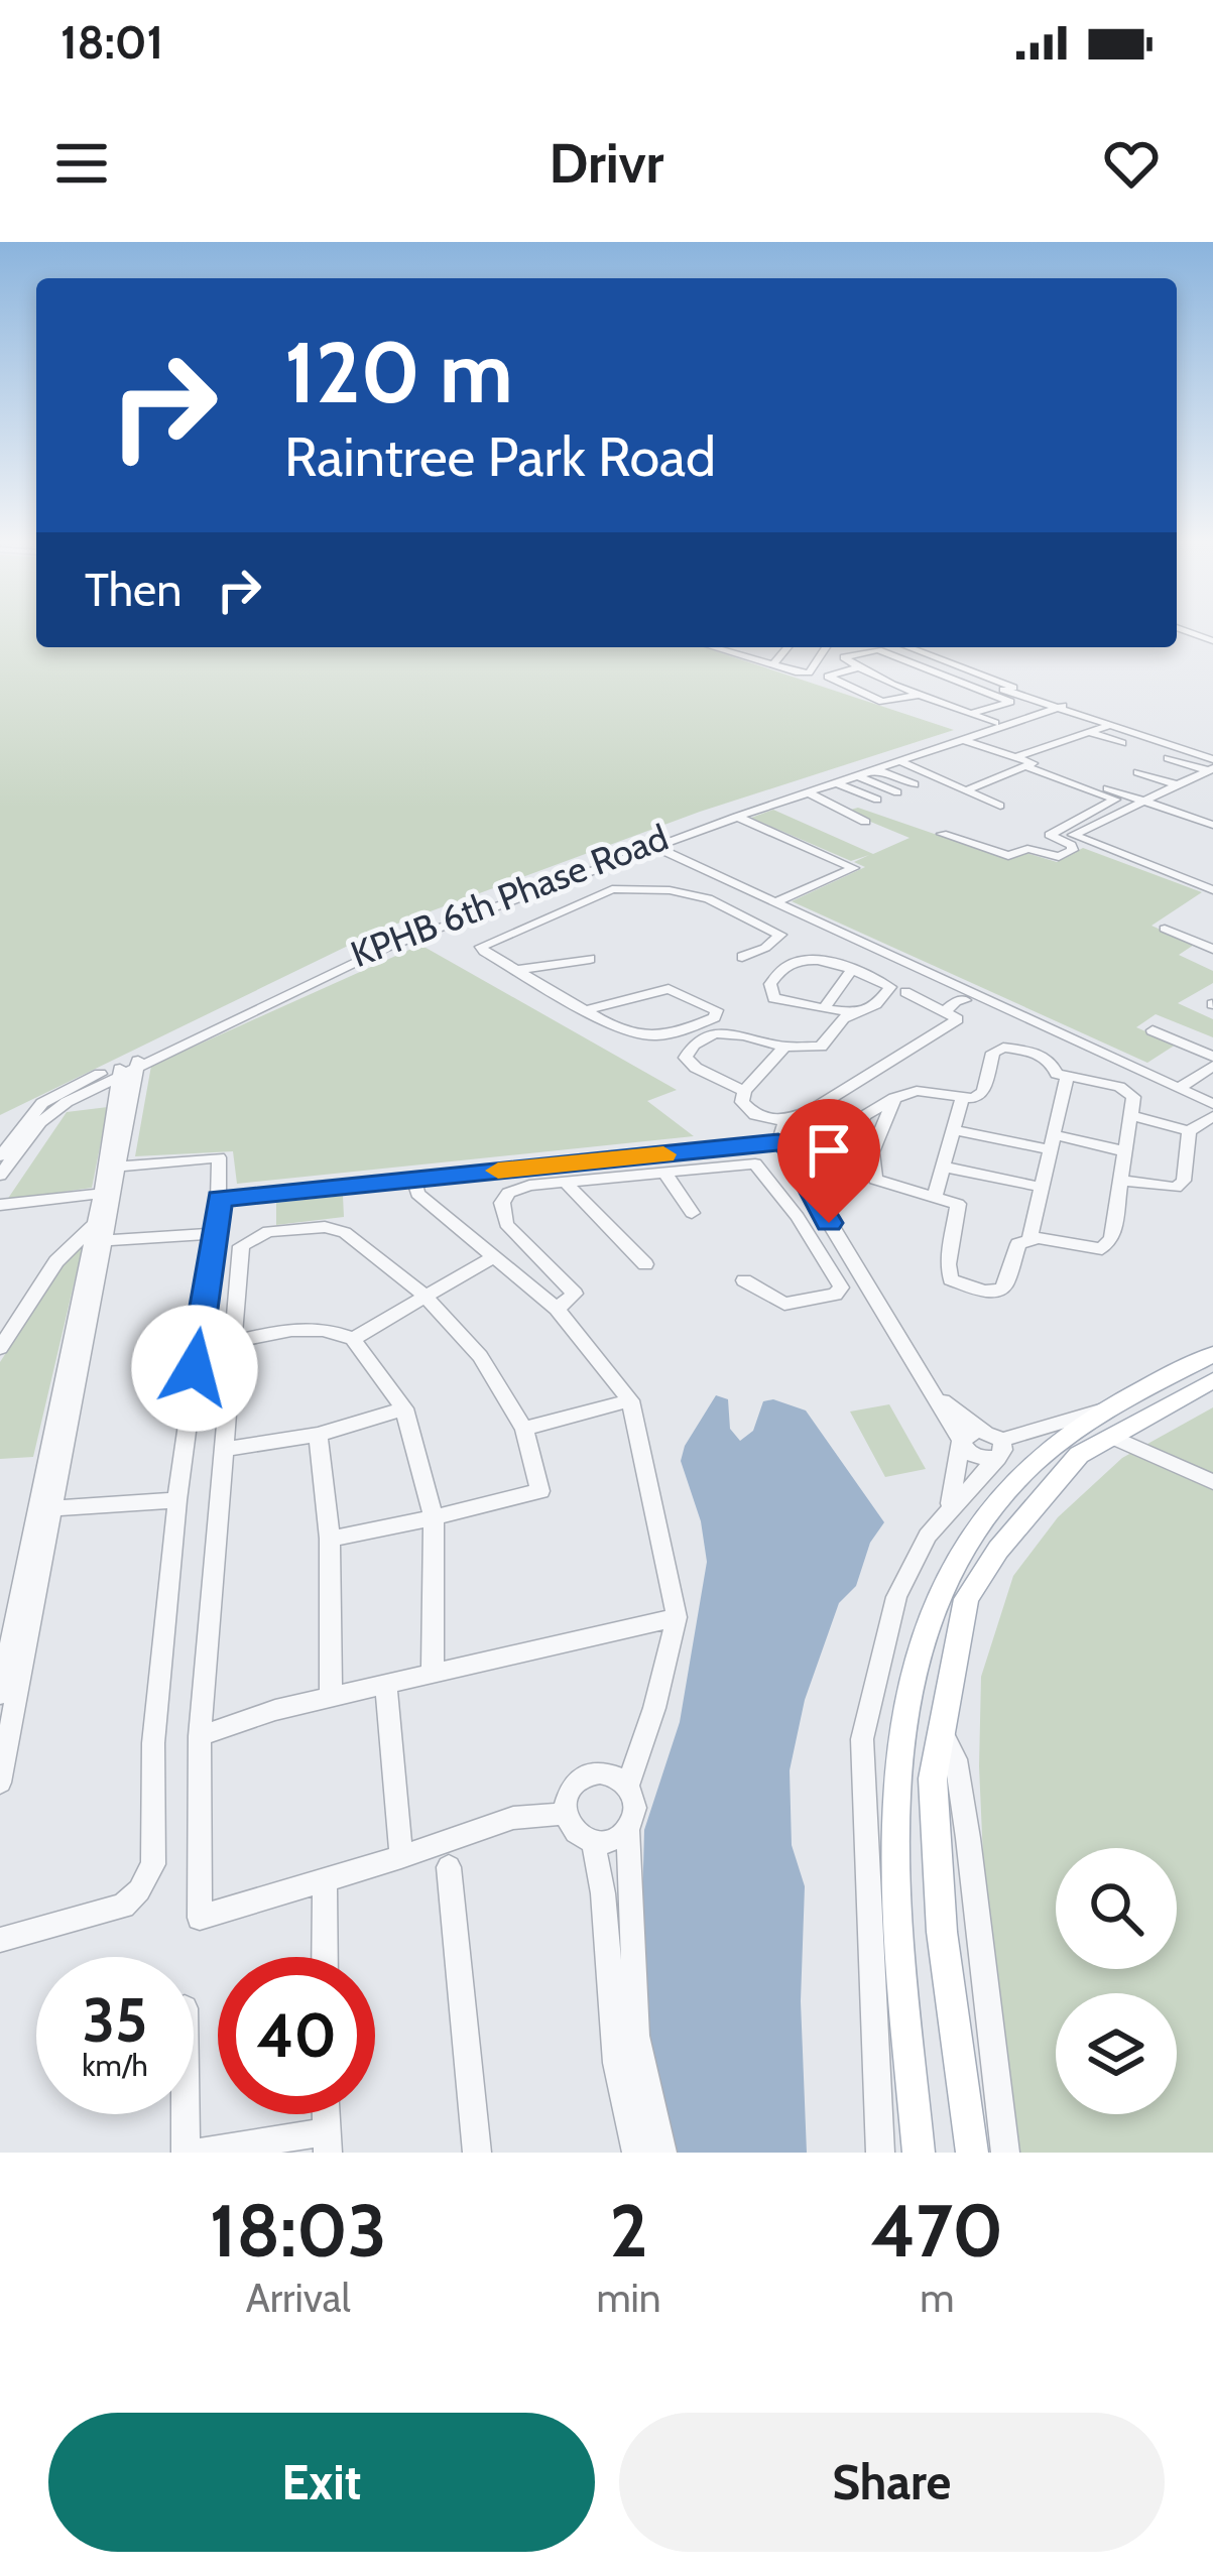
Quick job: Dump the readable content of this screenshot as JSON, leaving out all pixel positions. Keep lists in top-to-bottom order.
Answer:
{
  "streets": {
    "street": ["KPHB 6th Phase Road"]
  },
  "page": {
    "status": "18:01",
    "header": "Drivr",
    "turn": ["120 m", "Raintree Park Road"],
    "then": "Then",
    "speed": "35 km/h",
    "limit": "40",
    "eta": [
      "18:03",
      "Arrival",
      "2",
      "min",
      "470",
      "m"
    ],
    "buttons": ["Exit", "Share"]
  }
}
